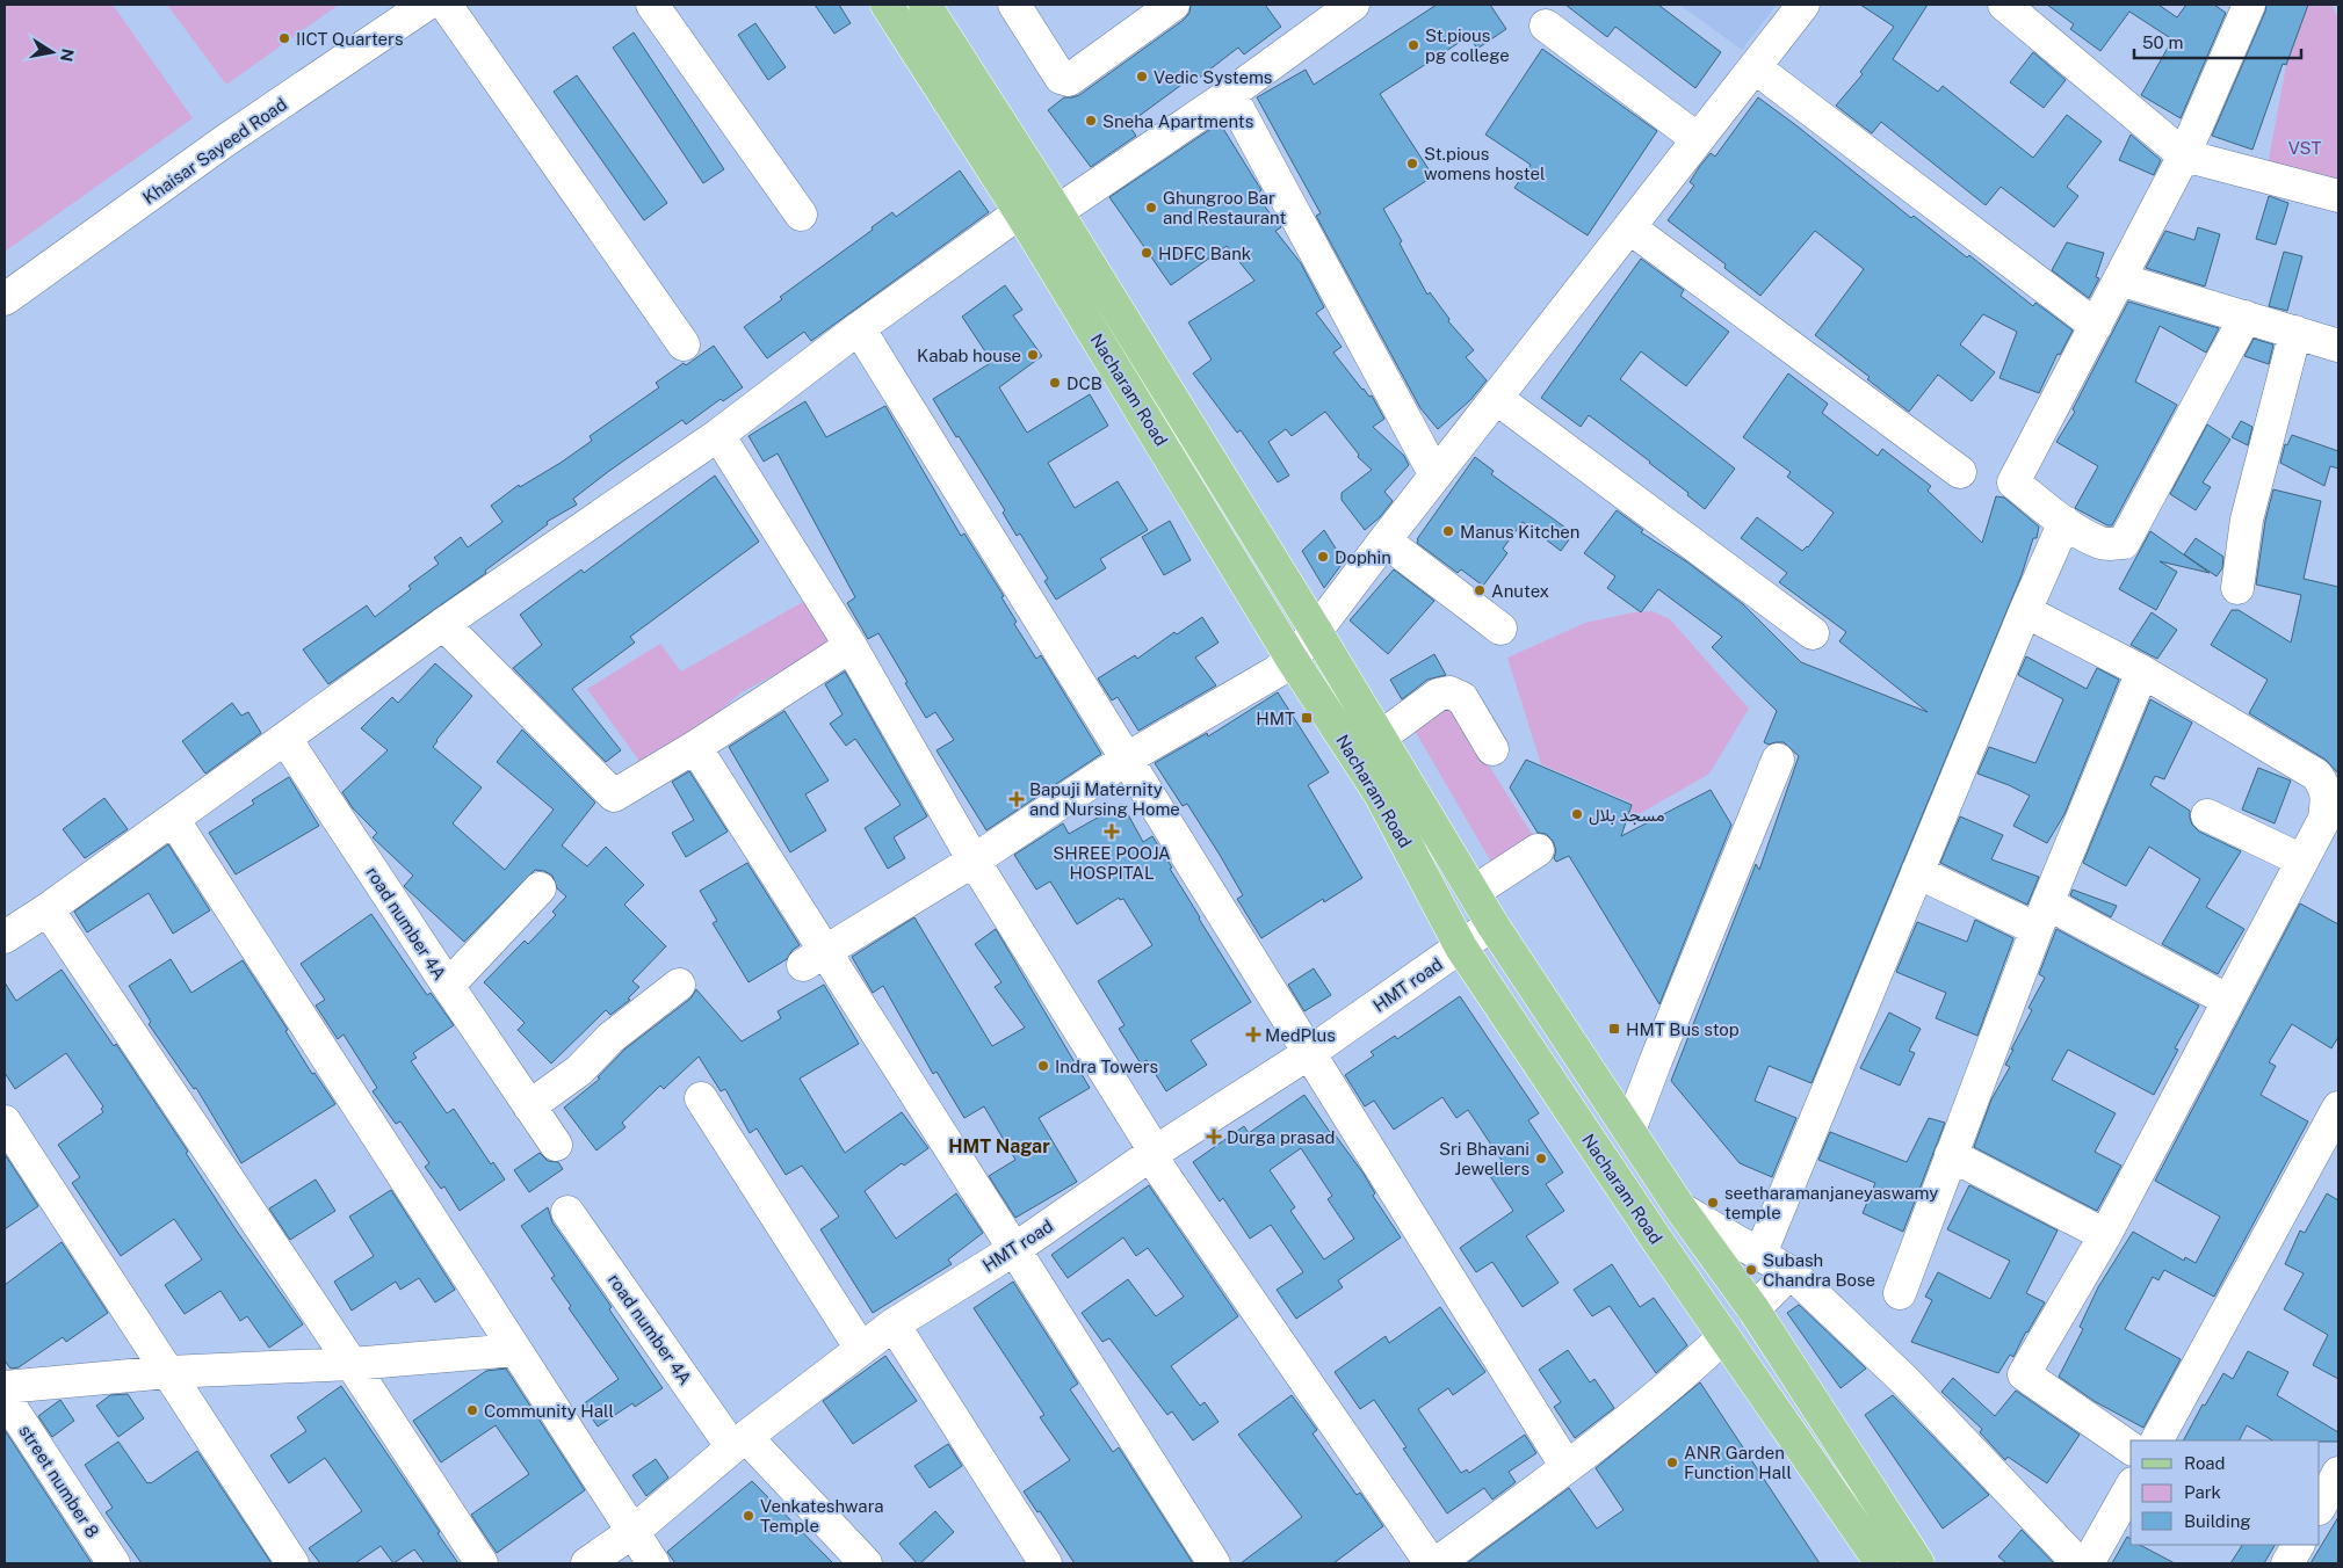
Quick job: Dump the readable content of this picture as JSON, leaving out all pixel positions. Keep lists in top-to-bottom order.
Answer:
{
  "streets": {
    "main road": ["Nacharam Road"],
    "street": [
      "Khaisar Sayeed Road",
      "road number 4A",
      "HMT road",
      "street number 8"
    ]
  },
  "crossings": [
    ["Nacharam Road", "HMT road"],
    ["road number 4A", "HMT road"]
  ],
  "districts": ["HMT Nagar"],
  "parks": ["VST"],
  "places": {
    "other": [
      "IICT Quarters",
      "St.pious pg college",
      "Vedic Systems",
      "Sneha Apartments",
      "St.pious womens hostel",
      "Ghungroo Bar and Restaurant",
      "HDFC Bank",
      "Kabab house",
      "DCB",
      "Manus Kitchen",
      "Dophin",
      "Anutex",
      "مسجد بلال",
      "Indra Towers",
      "Sri Bhavani Jewellers",
      "seetharamanjaneyaswamy temple",
      "Subash Chandra Bose",
      "Community Hall",
      "ANR Garden Function Hall",
      "Venkateshwara Temple"
    ],
    "transit": ["HMT", "HMT Bus stop"],
    "health": [
      "Bapuji Maternity and Nursing Home",
      "SHREE POOJA HOSPITAL",
      "MedPlus",
      "Durga prasad"
    ]
  },
  "legend": ["Road", "Park", "Building"],
  "scale_bar": "50 m",
  "north": "right"
}
